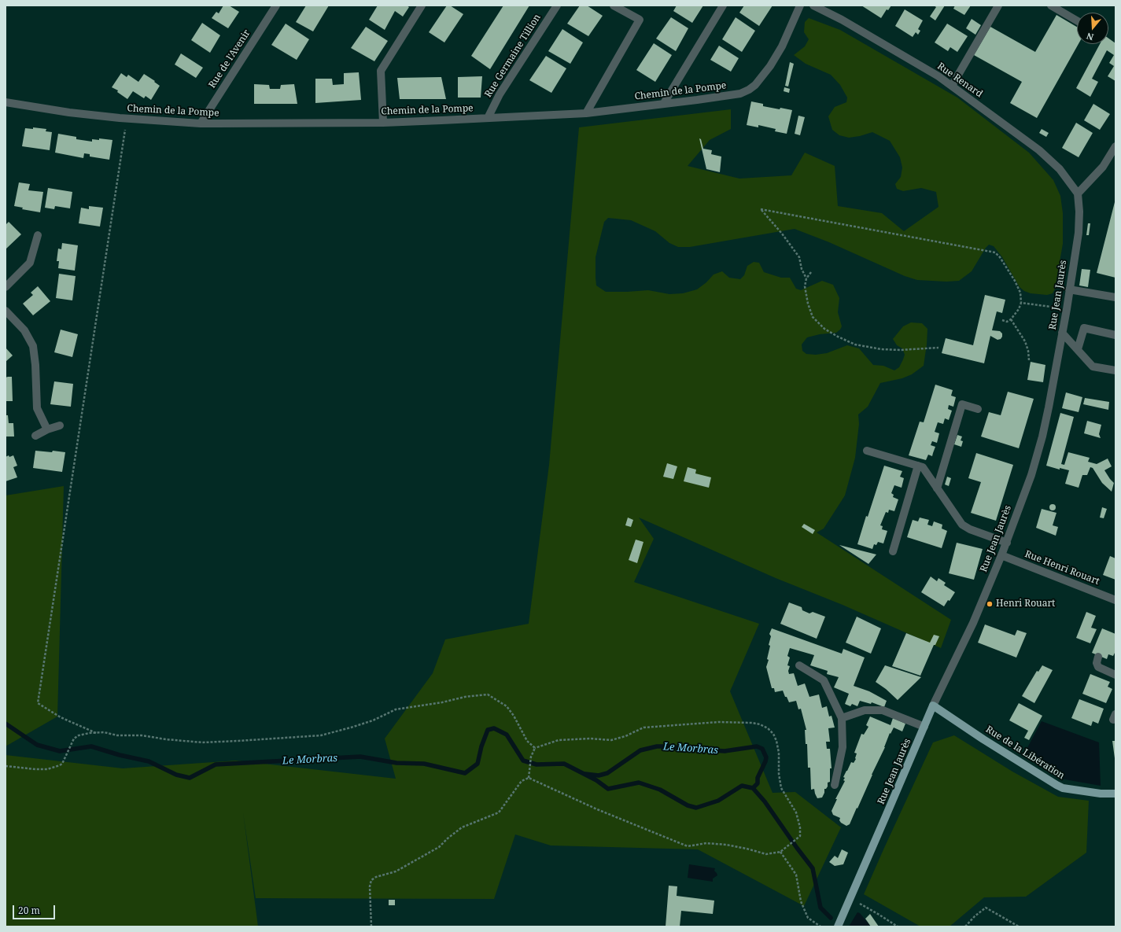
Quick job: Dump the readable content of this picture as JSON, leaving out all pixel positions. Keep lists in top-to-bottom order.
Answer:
{
  "streets": {
    "main road": ["Rue Jean Jaurès", "Rue de la Libération"],
    "street": [
      "Rue Germaine Tillion",
      "Rue de l'Avenir",
      "Rue Renard",
      "Chemin de la Pompe",
      "Rue Henri Rouart"
    ]
  },
  "crossings": [
    ["Rue Germaine Tillion", "Chemin de la Pompe"],
    ["Rue de l'Avenir", "Chemin de la Pompe"],
    ["Rue Renard", "Rue Jean Jaurès"],
    ["Rue Jean Jaurès", "Rue Henri Rouart"],
    ["Rue Jean Jaurès", "Rue de la Libération"]
  ],
  "water": ["Le Morbras"],
  "places": ["Henri Rouart"],
  "scale_bar": "20 m",
  "north": "bottom"
}
